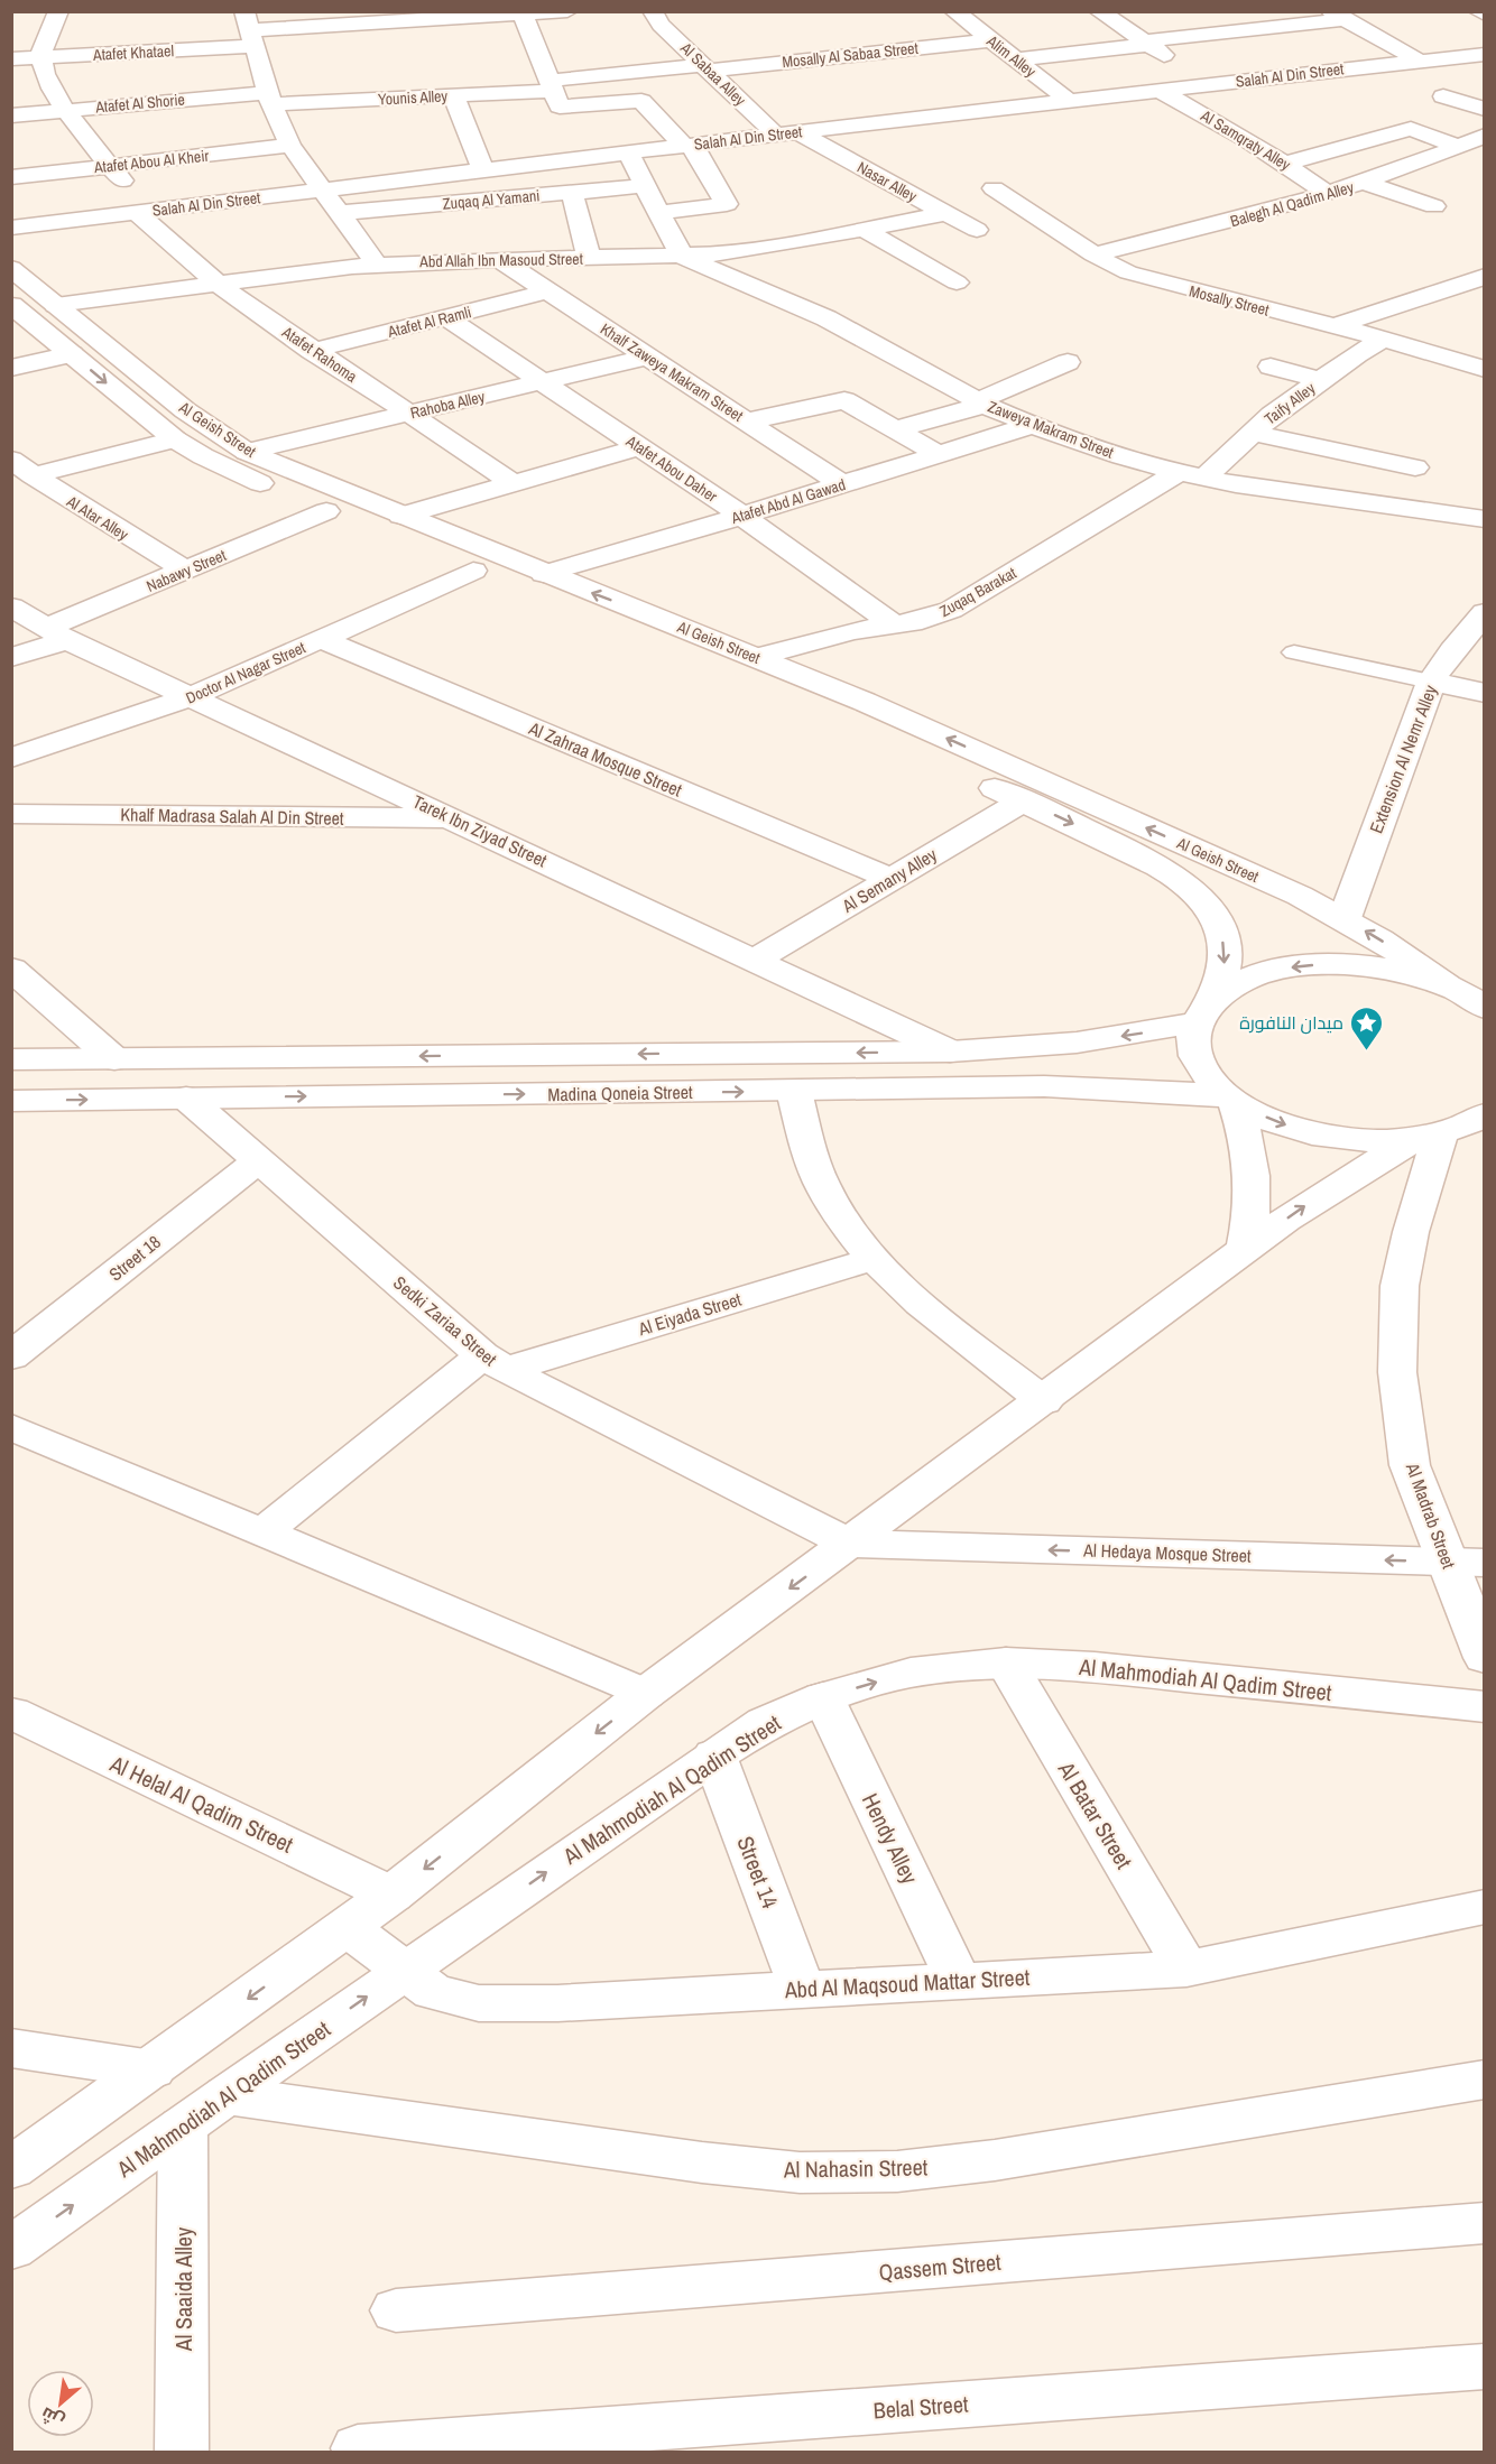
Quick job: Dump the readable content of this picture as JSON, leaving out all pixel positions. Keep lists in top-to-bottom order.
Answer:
{
  "streets": {
    "street": [
      "Atafet Khatael",
      "Mosally Al Sabaa Street",
      "Alim Alley",
      "Al Sabaa Alley",
      "Salah Al Din Street",
      "Younis Alley",
      "Atafet Al Shorie",
      "Al Samqraty Alley",
      "Atafet Abou Al Kheir",
      "Nasar Alley",
      "Zuqaq Al Yamani",
      "Balegh Al Qadim Alley",
      "Abd Allah Ibn Masoud Street",
      "Mosally Street",
      "Atafet Al Ramli",
      "Atafet Rahoma",
      "Khalf Zaweya Makram Street",
      "Taify Alley",
      "Rahoba Alley",
      "Al Geish Street",
      "Zaweya Makram Street",
      "Atafet Abou Daher",
      "Atafet Abd Al Gawad",
      "Al Atar Alley",
      "Nabawy Street",
      "Zuqaq Barakat",
      "Doctor Al Nagar Street",
      "Al Zahraa Mosque Street",
      "Extension Al Nemr Alley",
      "Khalf Madrasa Salah Al Din Street",
      "Tarek Ibn Ziyad Street",
      "Al Semany Alley",
      "Madina Qoneia Street",
      "Street 18",
      "Al Eiyada Street",
      "Sedki Zariaa Street",
      "Al Madrab Street",
      "Al Hedaya Mosque Street",
      "Al Mahmodiah Al Qadim Street",
      "Al Helal Al Qadim Street",
      "Al Batar Street",
      "Hendy Alley",
      "Street 14",
      "Abd Al Maqsoud Mattar Street",
      "Al Nahasin Street",
      "Qassem Street",
      "Al Saaida Alley",
      "Belal Street"
    ]
  },
  "crossings": [
    ["Atafet Khatael", "Atafet Rahoma"],
    ["Mosally Al Sabaa Street", "Alim Alley"],
    ["Mosally Al Sabaa Street", "Al Sabaa Alley"],
    ["Mosally Al Sabaa Street", "Younis Alley"],
    ["Alim Alley", "Salah Al Din Street"],
    ["Al Sabaa Alley", "Salah Al Din Street"],
    ["Al Sabaa Alley", "Nasar Alley"],
    ["Salah Al Din Street", "Al Samqraty Alley"],
    ["Salah Al Din Street", "Nasar Alley"],
    ["Salah Al Din Street", "Atafet Rahoma"],
    ["Younis Alley", "Atafet Al Shorie"],
    ["Atafet Al Shorie", "Atafet Rahoma"],
    ["Al Samqraty Alley", "Balegh Al Qadim Alley"],
    ["Atafet Abou Al Kheir", "Atafet Rahoma"],
    ["Nasar Alley", "Abd Allah Ibn Masoud Street"],
    ["Balegh Al Qadim Alley", "Mosally Street"],
    ["Abd Allah Ibn Masoud Street", "Atafet Rahoma"],
    ["Abd Allah Ibn Masoud Street", "Khalf Zaweya Makram Street"],
    ["Abd Allah Ibn Masoud Street", "Al Geish Street"],
    ["Abd Allah Ibn Masoud Street", "Zaweya Makram Street"],
    ["Mosally Street", "Taify Alley"],
    ["Atafet Al Ramli", "Atafet Rahoma"],
    ["Atafet Al Ramli", "Khalf Zaweya Makram Street"],
    ["Atafet Al Ramli", "Atafet Abou Daher"],
    ["Atafet Rahoma", "Rahoba Alley"],
    ["Khalf Zaweya Makram Street", "Rahoba Alley"],
    ["Khalf Zaweya Makram Street", "Atafet Abd Al Gawad"],
    ["Taify Alley", "Zaweya Makram Street"],
    ["Taify Alley", "Zuqaq Barakat"],
    ["Rahoba Alley", "Al Geish Street"],
    ["Rahoba Alley", "Atafet Abou Daher"],
    ["Al Geish Street", "Atafet Abd Al Gawad"],
    ["Al Geish Street", "Nabawy Street"],
    ["Al Geish Street", "Zuqaq Barakat"],
    ["Al Geish Street", "Doctor Al Nagar Street"],
    ["Al Geish Street", "Extension Al Nemr Alley"],
    ["Al Geish Street", "Al Semany Alley"],
    ["Al Geish Street", "Madina Qoneia Street"],
    ["Zaweya Makram Street", "Atafet Abd Al Gawad"],
    ["Zaweya Makram Street", "Zuqaq Barakat"],
    ["Atafet Abou Daher", "Atafet Abd Al Gawad"],
    ["Atafet Abou Daher", "Zuqaq Barakat"],
    ["Al Atar Alley", "Nabawy Street"],
    ["Nabawy Street", "Tarek Ibn Ziyad Street"],
    ["Doctor Al Nagar Street", "Al Zahraa Mosque Street"],
    ["Doctor Al Nagar Street", "Tarek Ibn Ziyad Street"],
    ["Al Zahraa Mosque Street", "Al Semany Alley"],
    ["Khalf Madrasa Salah Al Din Street", "Tarek Ibn Ziyad Street"],
    ["Tarek Ibn Ziyad Street", "Al Semany Alley"],
    ["Tarek Ibn Ziyad Street", "Madina Qoneia Street"],
    ["Madina Qoneia Street", "Sedki Zariaa Street"],
    ["Street 18", "Sedki Zariaa Street"],
    ["Al Eiyada Street", "Sedki Zariaa Street"],
    ["Sedki Zariaa Street", "Al Hedaya Mosque Street"],
    ["Al Madrab Street", "Al Hedaya Mosque Street"],
    ["Al Mahmodiah Al Qadim Street", "Al Batar Street"],
    ["Al Mahmodiah Al Qadim Street", "Hendy Alley"],
    ["Al Mahmodiah Al Qadim Street", "Street 14"],
    ["Al Mahmodiah Al Qadim Street", "Abd Al Maqsoud Mattar Street"],
    ["Al Mahmodiah Al Qadim Street", "Al Nahasin Street"],
    ["Al Mahmodiah Al Qadim Street", "Al Saaida Alley"],
    ["Al Batar Street", "Abd Al Maqsoud Mattar Street"],
    ["Hendy Alley", "Abd Al Maqsoud Mattar Street"],
    ["Street 14", "Abd Al Maqsoud Mattar Street"]
  ],
  "one_way": ["Al Hedaya Mosque Street"],
  "places": {
    "place": ["ميدان النافورة"]
  },
  "north": "bottom left"
}
